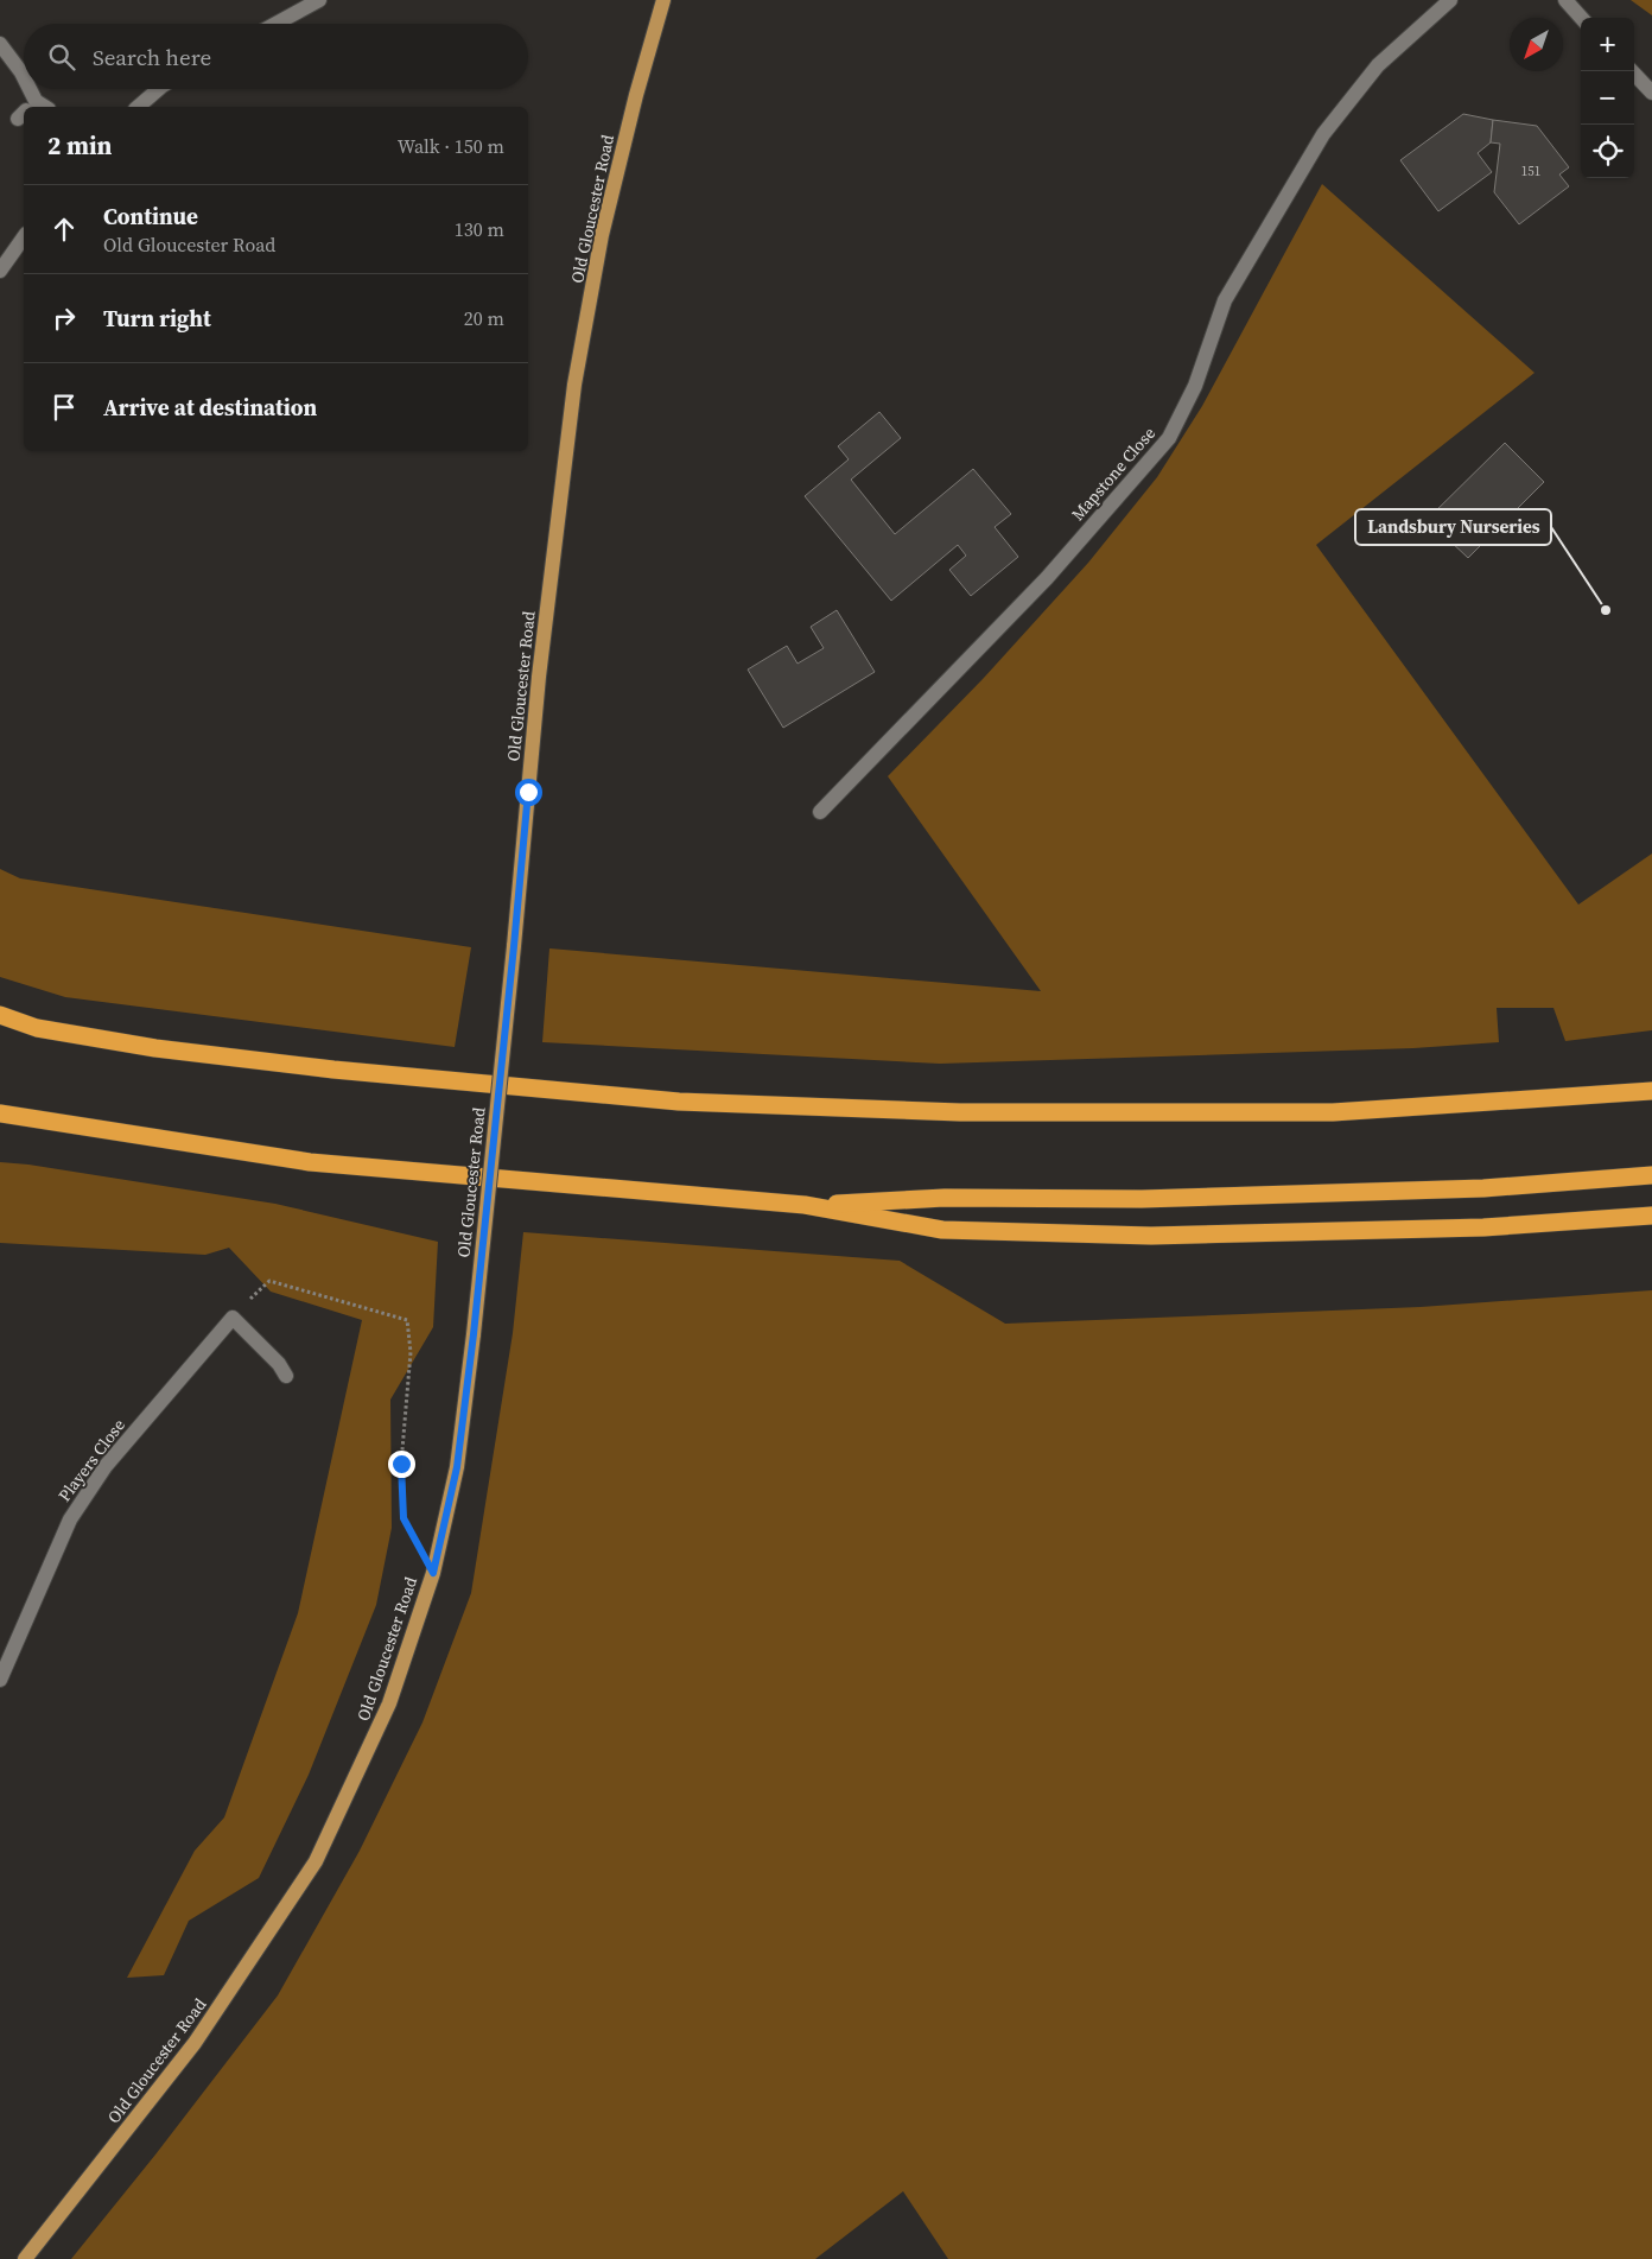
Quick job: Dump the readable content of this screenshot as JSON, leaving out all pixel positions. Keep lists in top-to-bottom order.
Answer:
{
  "streets": {
    "main road": ["Old Gloucester Road"],
    "street": ["Mapstone Close", "Players Close"]
  },
  "places": ["Landsbury Nurseries"],
  "house_numbers": ["151"],
  "north": "bottom left",
  "page": {
    "map_buttons": ["+", "−"],
    "search": "Search here",
    "heading": ["2 min", "Walk · 150 m"],
    "list": [
      ["Continue", "Old Gloucester Road", "130 m"],
      ["Turn right", "20 m"],
      "Arrive at destination"
    ]
  }
}
